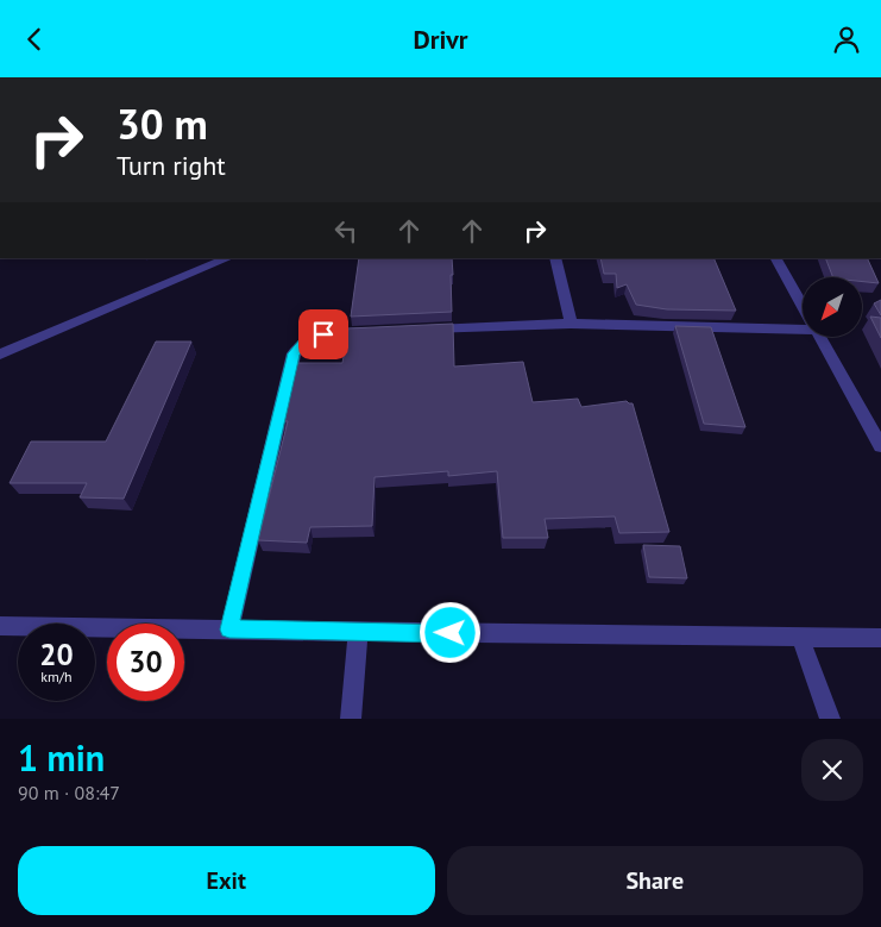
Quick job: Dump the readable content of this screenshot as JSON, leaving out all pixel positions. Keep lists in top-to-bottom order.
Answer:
{
  "north": "bottom left",
  "page": {
    "header": "Drivr",
    "turn": ["30 m", "Turn right"],
    "speed": "20 km/h",
    "limit": "30",
    "heading": ["1 min", "90 m · 08:47"],
    "buttons": ["Exit", "Share"]
  }
}
